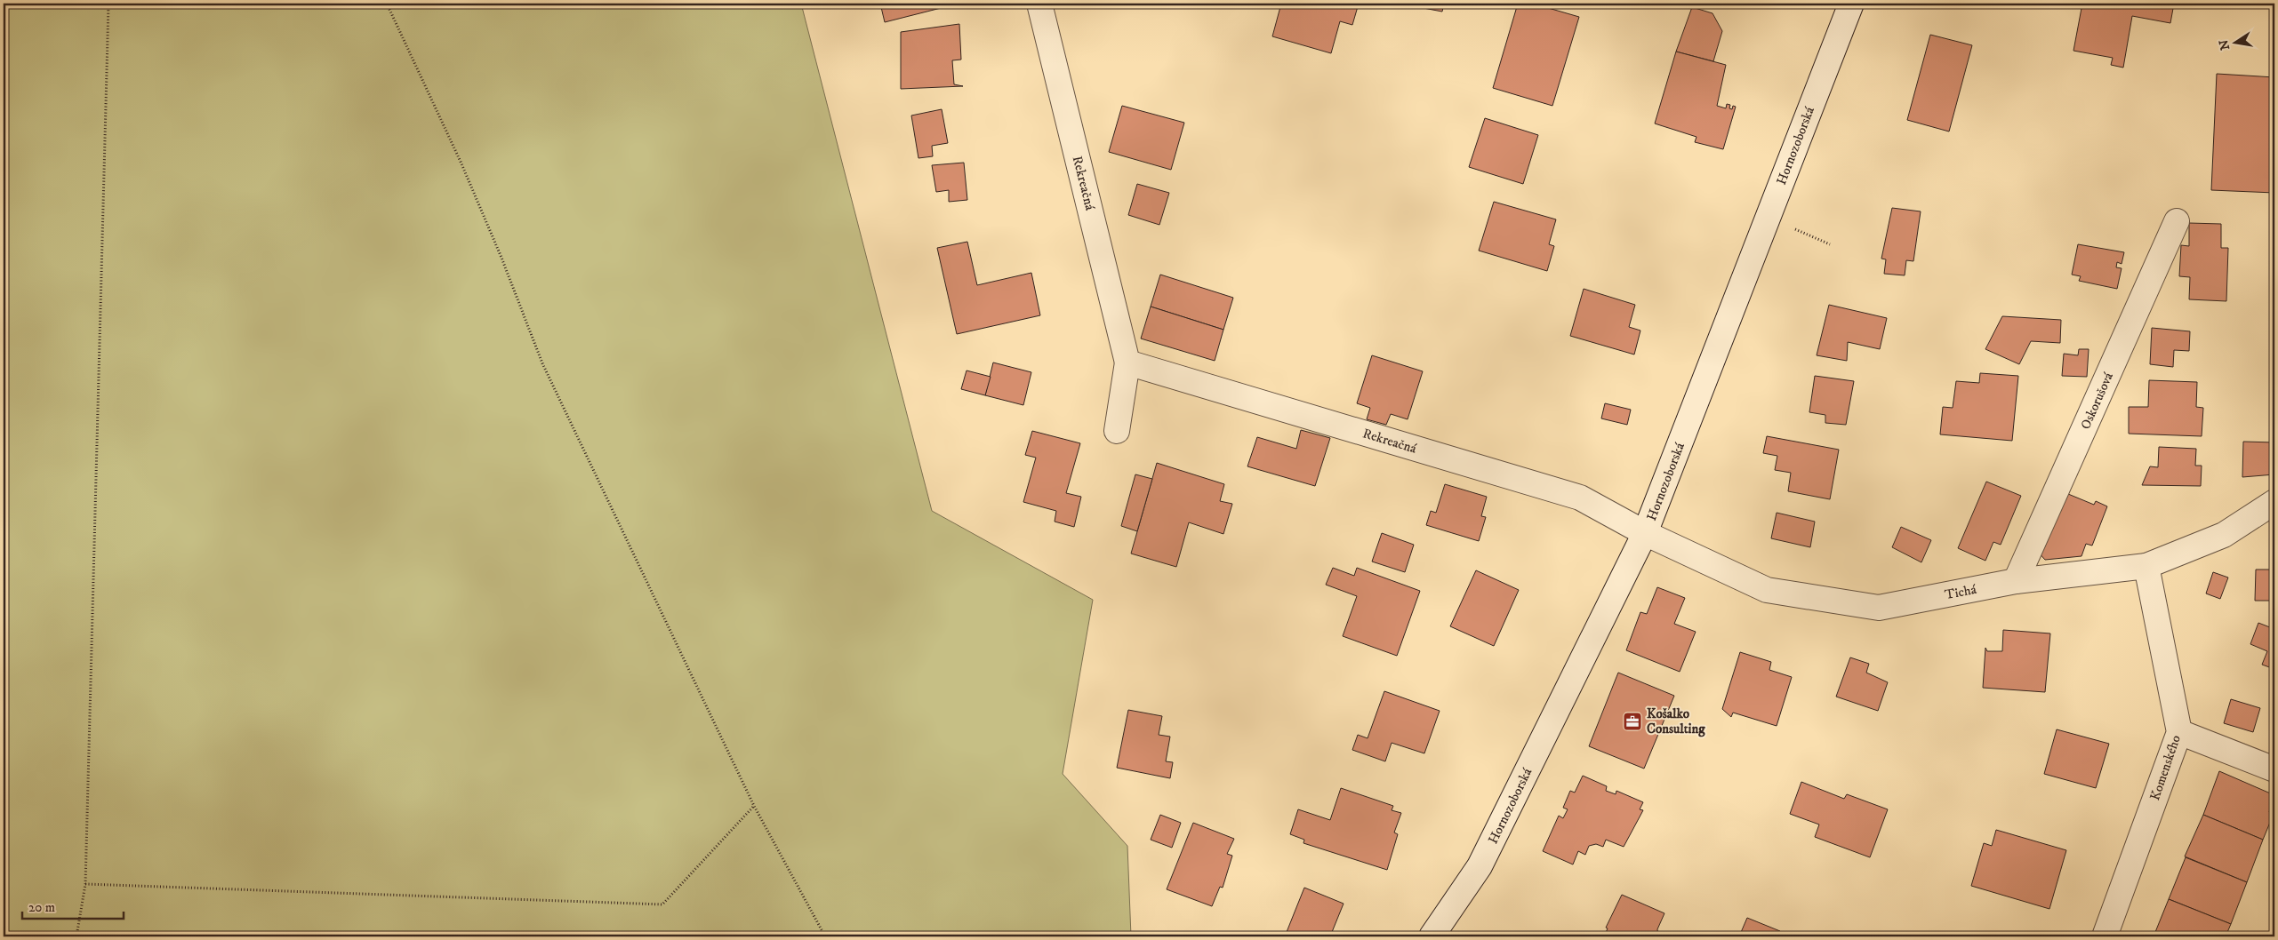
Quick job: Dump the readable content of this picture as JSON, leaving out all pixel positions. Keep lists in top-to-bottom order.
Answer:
{
  "streets": {
    "street": [
      "Hornozoborská",
      "Rekreačná",
      "Oskorušová",
      "Tichá",
      "Komenského"
    ]
  },
  "crossings": [
    ["Hornozoborská", "Rekreačná"],
    ["Hornozoborská", "Tichá"],
    ["Rekreačná", "Tichá"],
    ["Oskorušová", "Tichá"],
    ["Tichá", "Komenského"]
  ],
  "places": {
    "office": ["Košalko Consulting"]
  },
  "scale_bar": "20 m",
  "north": "left"
}
